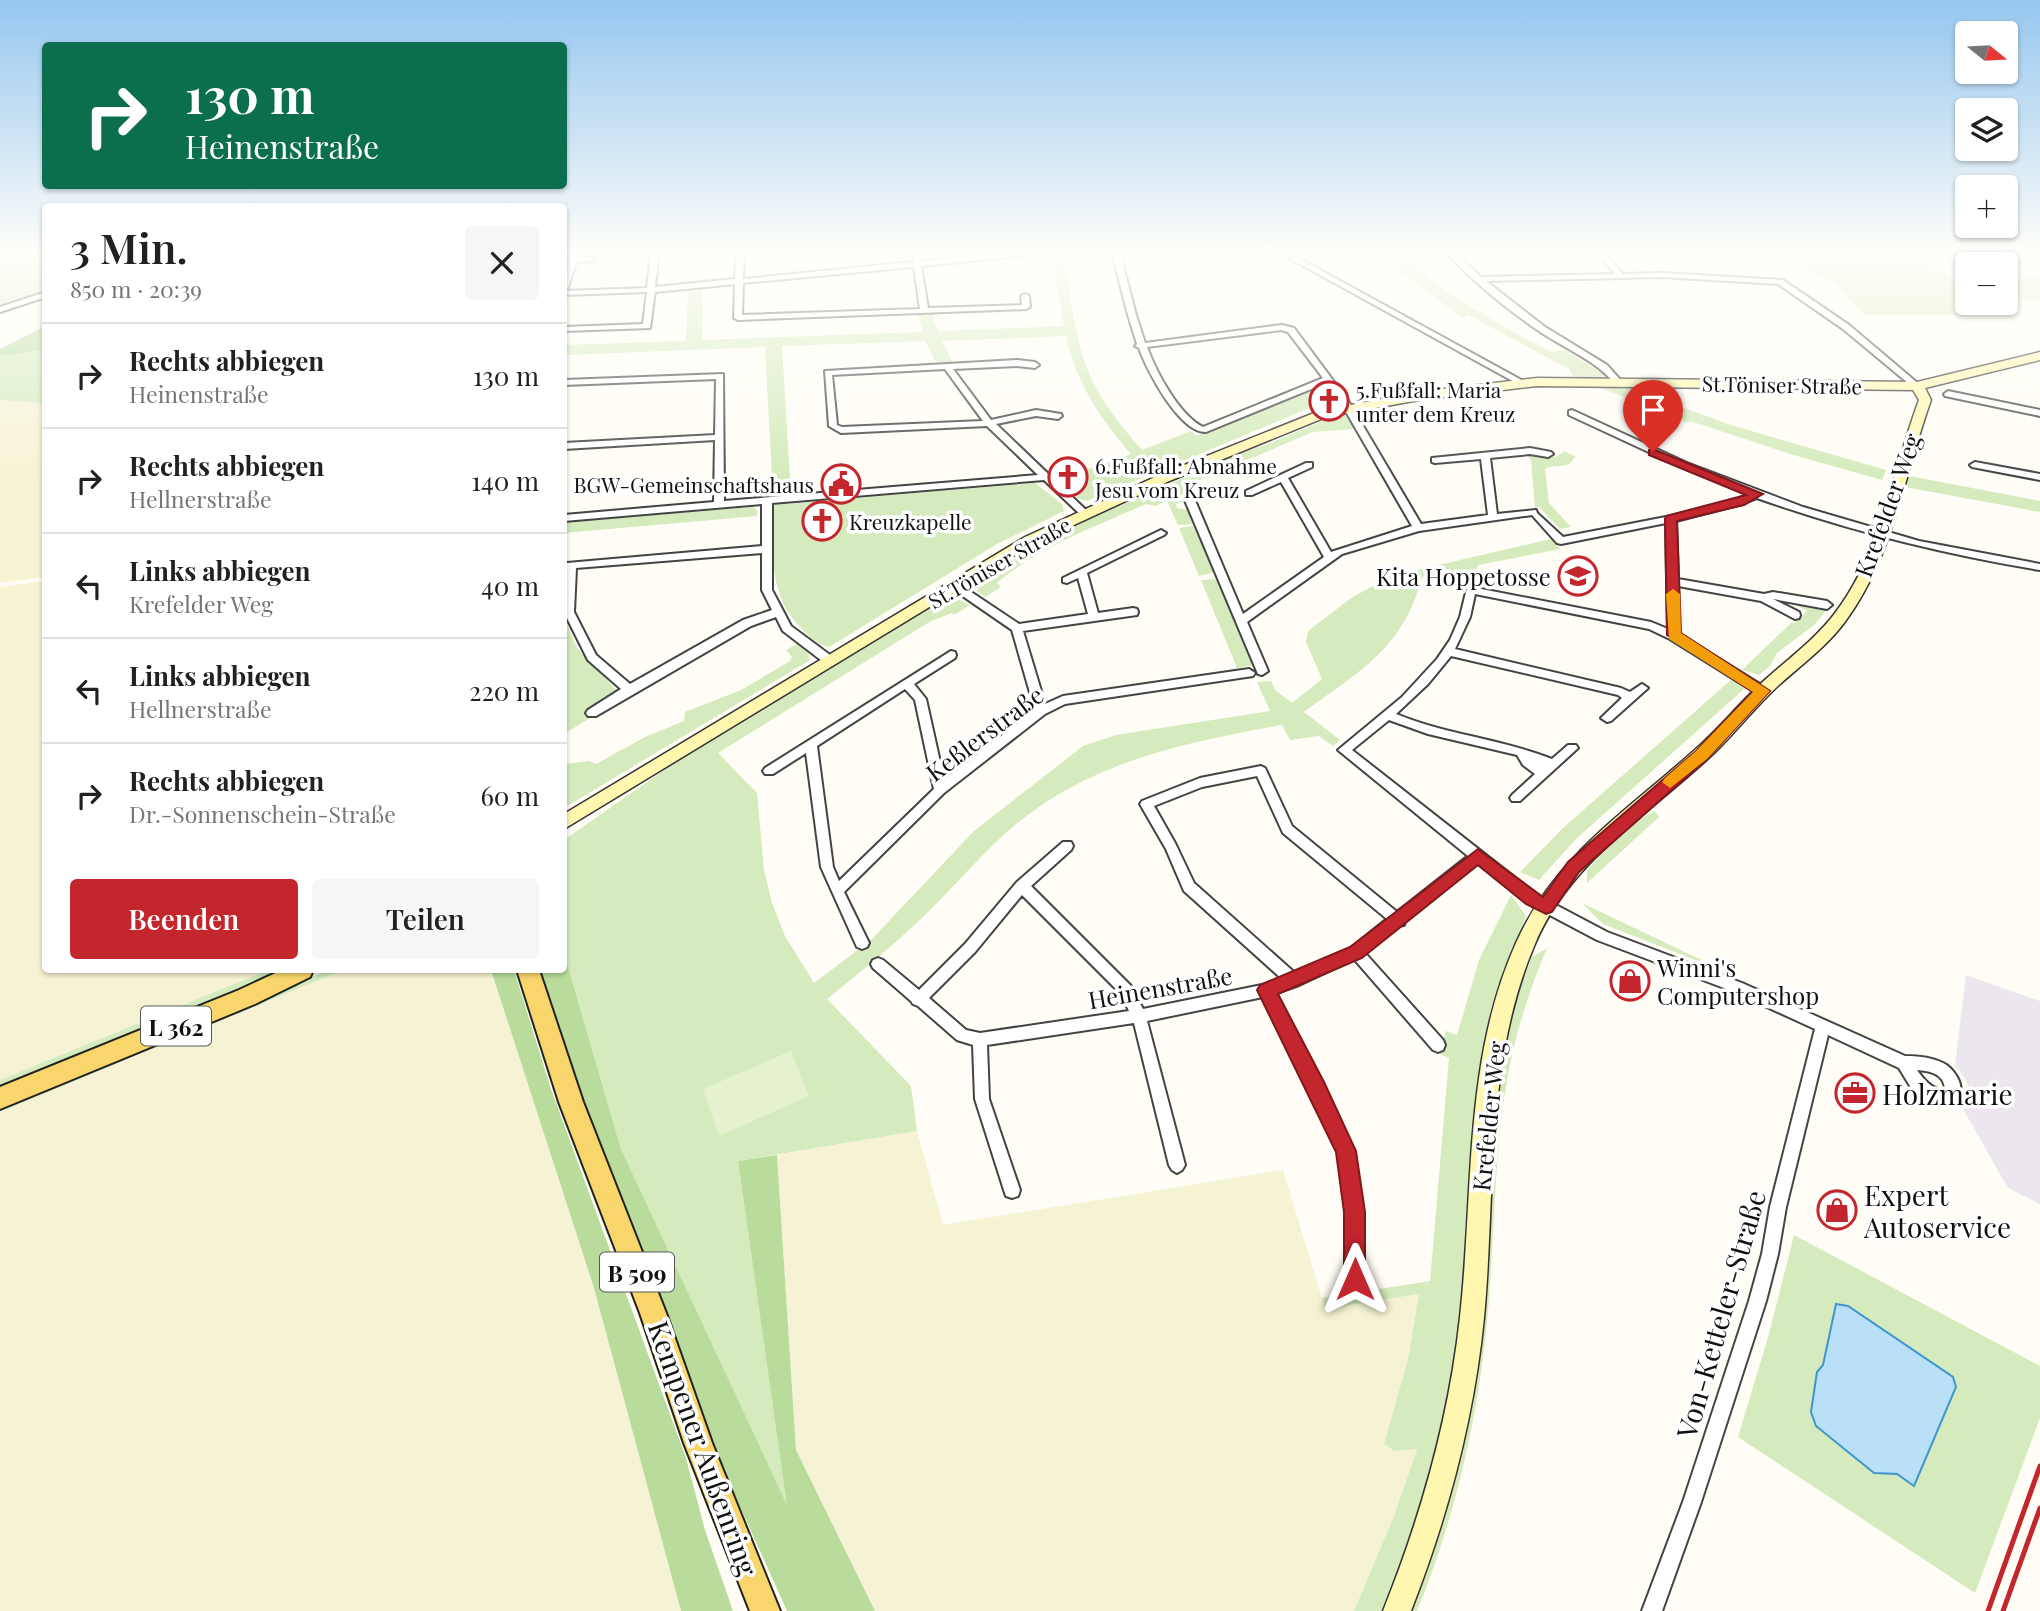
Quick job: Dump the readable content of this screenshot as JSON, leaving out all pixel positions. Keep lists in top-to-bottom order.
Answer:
{
  "streets": {
    "main road": [
      "St.Töniser Straße",
      "Krefelder Weg",
      "L 362",
      "B 509",
      "Kempener Außenring"
    ],
    "street": ["Keßlerstraße", "Heinenstraße", "Von-Ketteler-Straße"]
  },
  "crossings": [
    ["St.Töniser Straße", "Krefelder Weg"]
  ],
  "places": {
    "church": ["5.Fußfall: Maria unter dem Kreuz", "6.Fußfall: Abnahme Jesu vom Kreuz", "Kreuzkapelle"],
    "public building": ["BGW-Gemeinschaftshaus"],
    "school or university": ["Kita Hoppetosse"],
    "shop": ["Winni's Computershop", "Expert Autoservice"],
    "office": ["Holzmarie"]
  },
  "north": "right",
  "page": {
    "map_buttons": ["+", "−"],
    "turn": ["130 m", "Heinenstraße"],
    "heading": ["3 Min.", "850 m · 20:39"],
    "list": [
      {
        "name": "Rechts abbiegen",
        "note": "Heinenstraße",
        "value": "130 m"
      },
      {
        "name": "Rechts abbiegen",
        "note": "Hellnerstraße",
        "value": "140 m"
      },
      {
        "name": "Links abbiegen",
        "note": "Krefelder Weg",
        "value": "40 m"
      },
      {
        "name": "Links abbiegen",
        "note": "Hellnerstraße",
        "value": "220 m"
      },
      {
        "name": "Rechts abbiegen",
        "note": "Dr.-Sonnenschein-Straße",
        "value": "60 m"
      }
    ],
    "buttons": ["Beenden", "Teilen"]
  }
}
